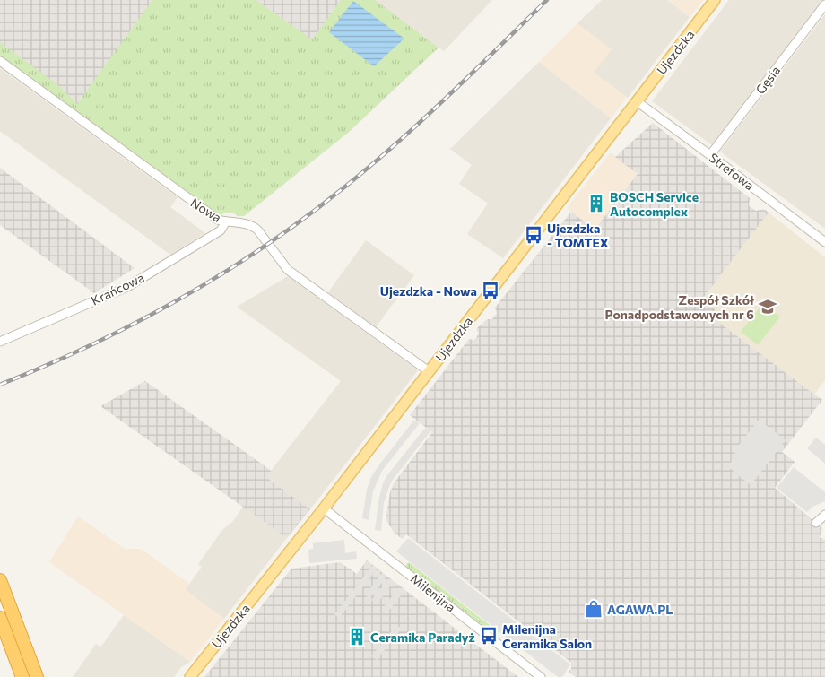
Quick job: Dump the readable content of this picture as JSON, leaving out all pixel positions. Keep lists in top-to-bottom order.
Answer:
{
  "streets": {
    "main road": ["Ujezdzka"],
    "street": [
      "Gęsia",
      "Strefowa",
      "Nowa",
      "Krańcowa",
      "Milenijna"
    ]
  },
  "crossings": [
    ["Ujezdzka", "Strefowa"],
    ["Ujezdzka", "Nowa"],
    ["Ujezdzka", "Milenijna"],
    ["Gęsia", "Strefowa"],
    ["Nowa", "Krańcowa"]
  ],
  "places": {
    "building": ["BOSCH Service Autocomplex", "Ceramika Paradyż"],
    "bus stop": ["Ujezdzka - TOMTEX", "Ujezdzka - Nowa", "Milenijna Ceramika Salon"],
    "school or university": ["Zespół Szkół Ponadpodstawowych nr 6"],
    "shop": ["AGAWA.PL"]
  }
}
